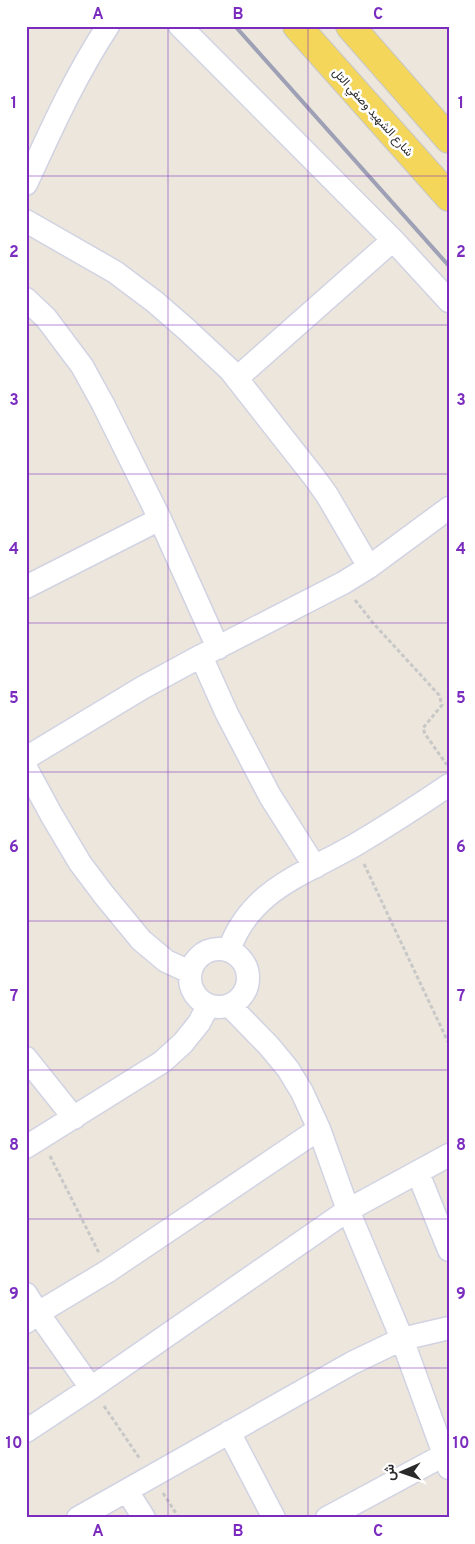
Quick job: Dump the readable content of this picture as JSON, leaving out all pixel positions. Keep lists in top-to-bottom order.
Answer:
{
  "streets": {
    "main road": ["شارع الشهيد وصفي التل"]
  },
  "north": "left",
  "grid": {
    "columns": ["A", "B", "C"],
    "rows": [
      "1",
      "2",
      "3",
      "4",
      "5",
      "6",
      "7",
      "8",
      "9",
      "10"
    ]
  }
}
